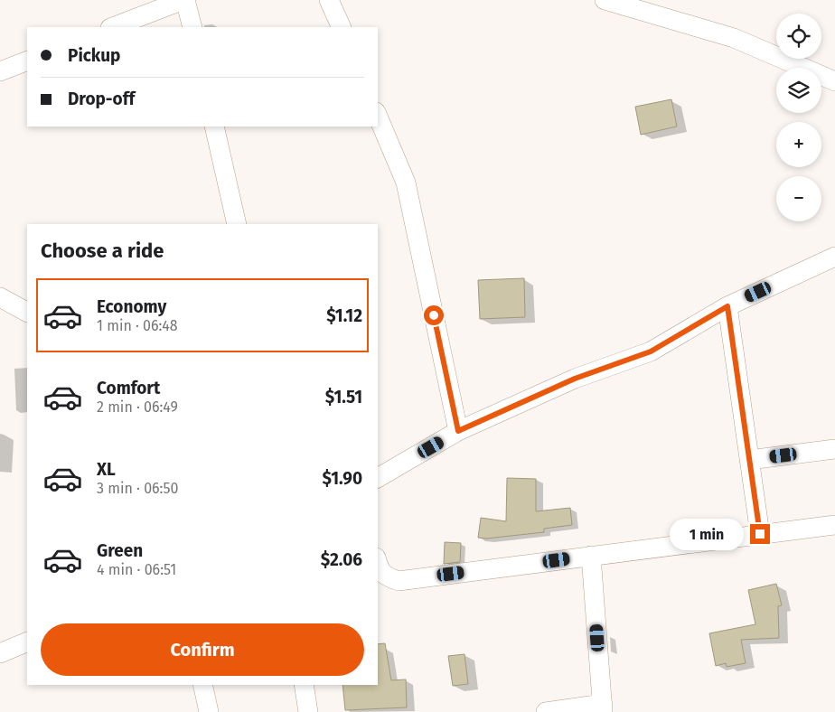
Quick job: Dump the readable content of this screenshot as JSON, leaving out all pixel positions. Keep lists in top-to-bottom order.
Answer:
{
  "page": {
    "map_buttons": ["+", "−"],
    "banner": ["Pickup", "Drop-off"],
    "heading": "Choose a ride",
    "list": [
      {
        "name": "Economy",
        "note": "1 min · 06:48",
        "value": "$1.12"
      },
      {
        "name": "Comfort",
        "note": "2 min · 06:49",
        "value": "$1.51"
      },
      {
        "name": "XL",
        "note": "3 min · 06:50",
        "value": "$1.90"
      },
      {
        "name": "Green",
        "note": "4 min · 06:51",
        "value": "$2.06"
      }
    ],
    "bubble": "1 min",
    "buttons": "Confirm"
  }
}
